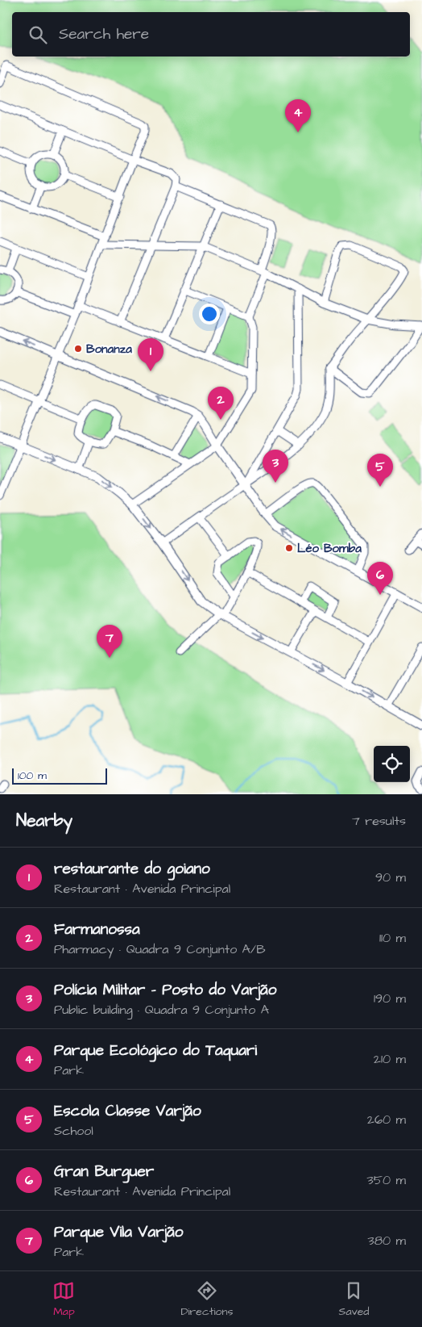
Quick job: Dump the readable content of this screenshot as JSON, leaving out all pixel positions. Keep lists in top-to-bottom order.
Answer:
{
  "places": ["Bonanza", "Léo Bomba"],
  "scale_bar": "100 m",
  "page": {
    "search": "Search here",
    "pins": [
      "4",
      "1",
      "2",
      "3",
      "5",
      "6",
      "7"
    ],
    "scale": "100 m",
    "heading": ["Nearby", "7 results"],
    "list": [
      {
        "mark": "1",
        "name": "restaurante do goiano",
        "note": "Restaurant · Avenida Principal",
        "value": "90 m"
      },
      {
        "mark": "2",
        "name": "Farmanossa",
        "note": "Pharmacy · Quadra 9 Conjunto A/B",
        "value": "110 m"
      },
      {
        "mark": "3",
        "name": "Polícia Militar - Posto do Varjão",
        "note": "Public building · Quadra 9 Conjunto A",
        "value": "190 m"
      },
      {
        "mark": "4",
        "name": "Parque Ecológico do Taquari",
        "note": "Park",
        "value": "210 m"
      },
      {
        "mark": "5",
        "name": "Escola Classe Varjão",
        "note": "School",
        "value": "260 m"
      },
      {
        "mark": "6",
        "name": "Gran Burguer",
        "note": "Restaurant · Avenida Principal",
        "value": "350 m"
      },
      {
        "mark": "7",
        "name": "Parque Vila Varjão",
        "note": "Park",
        "value": "380 m"
      }
    ],
    "nav": ["Map", "Directions", "Saved"]
  }
}
